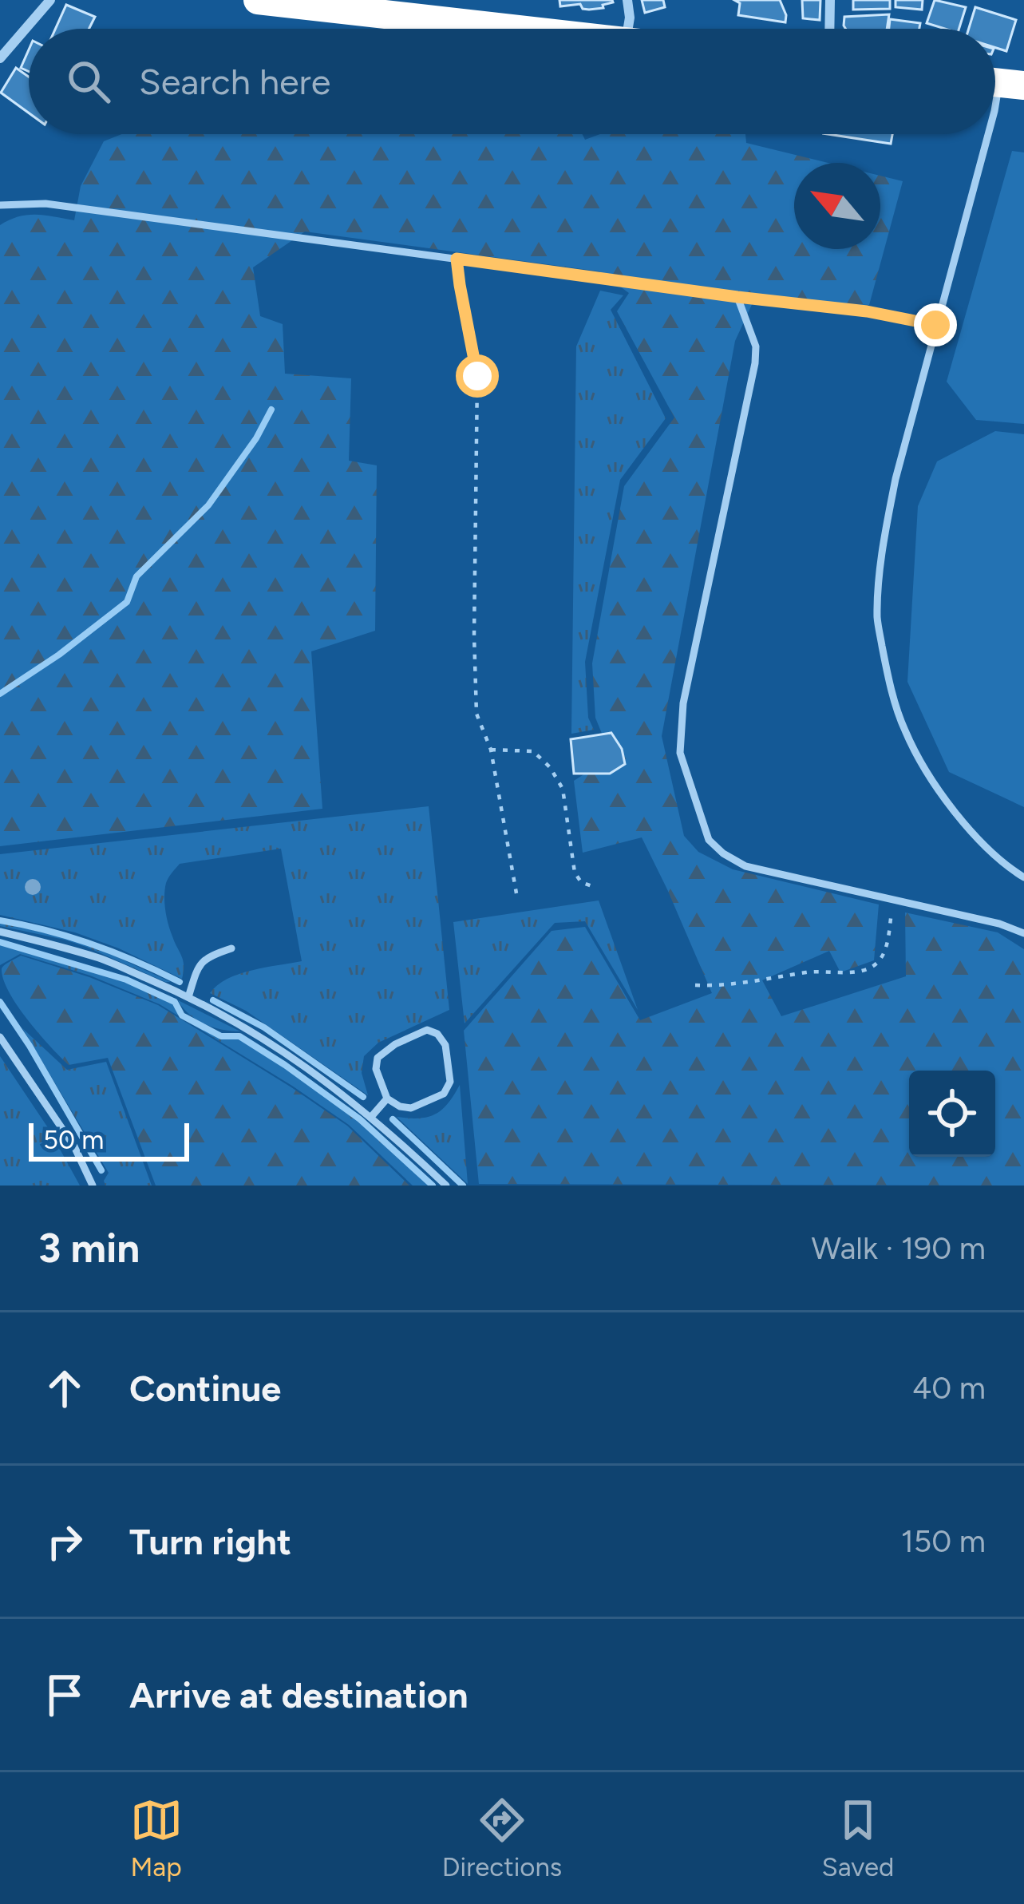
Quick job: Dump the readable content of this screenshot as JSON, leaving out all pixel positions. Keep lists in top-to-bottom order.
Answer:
{
  "scale_bar": "50 m",
  "north": "top left",
  "page": {
    "search": "Search here",
    "scale": "50 m",
    "heading": ["3 min", "Walk · 190 m"],
    "list": [
      ["Continue", "40 m"],
      ["Turn right", "150 m"],
      "Arrive at destination"
    ],
    "nav": ["Map", "Directions", "Saved"]
  }
}
